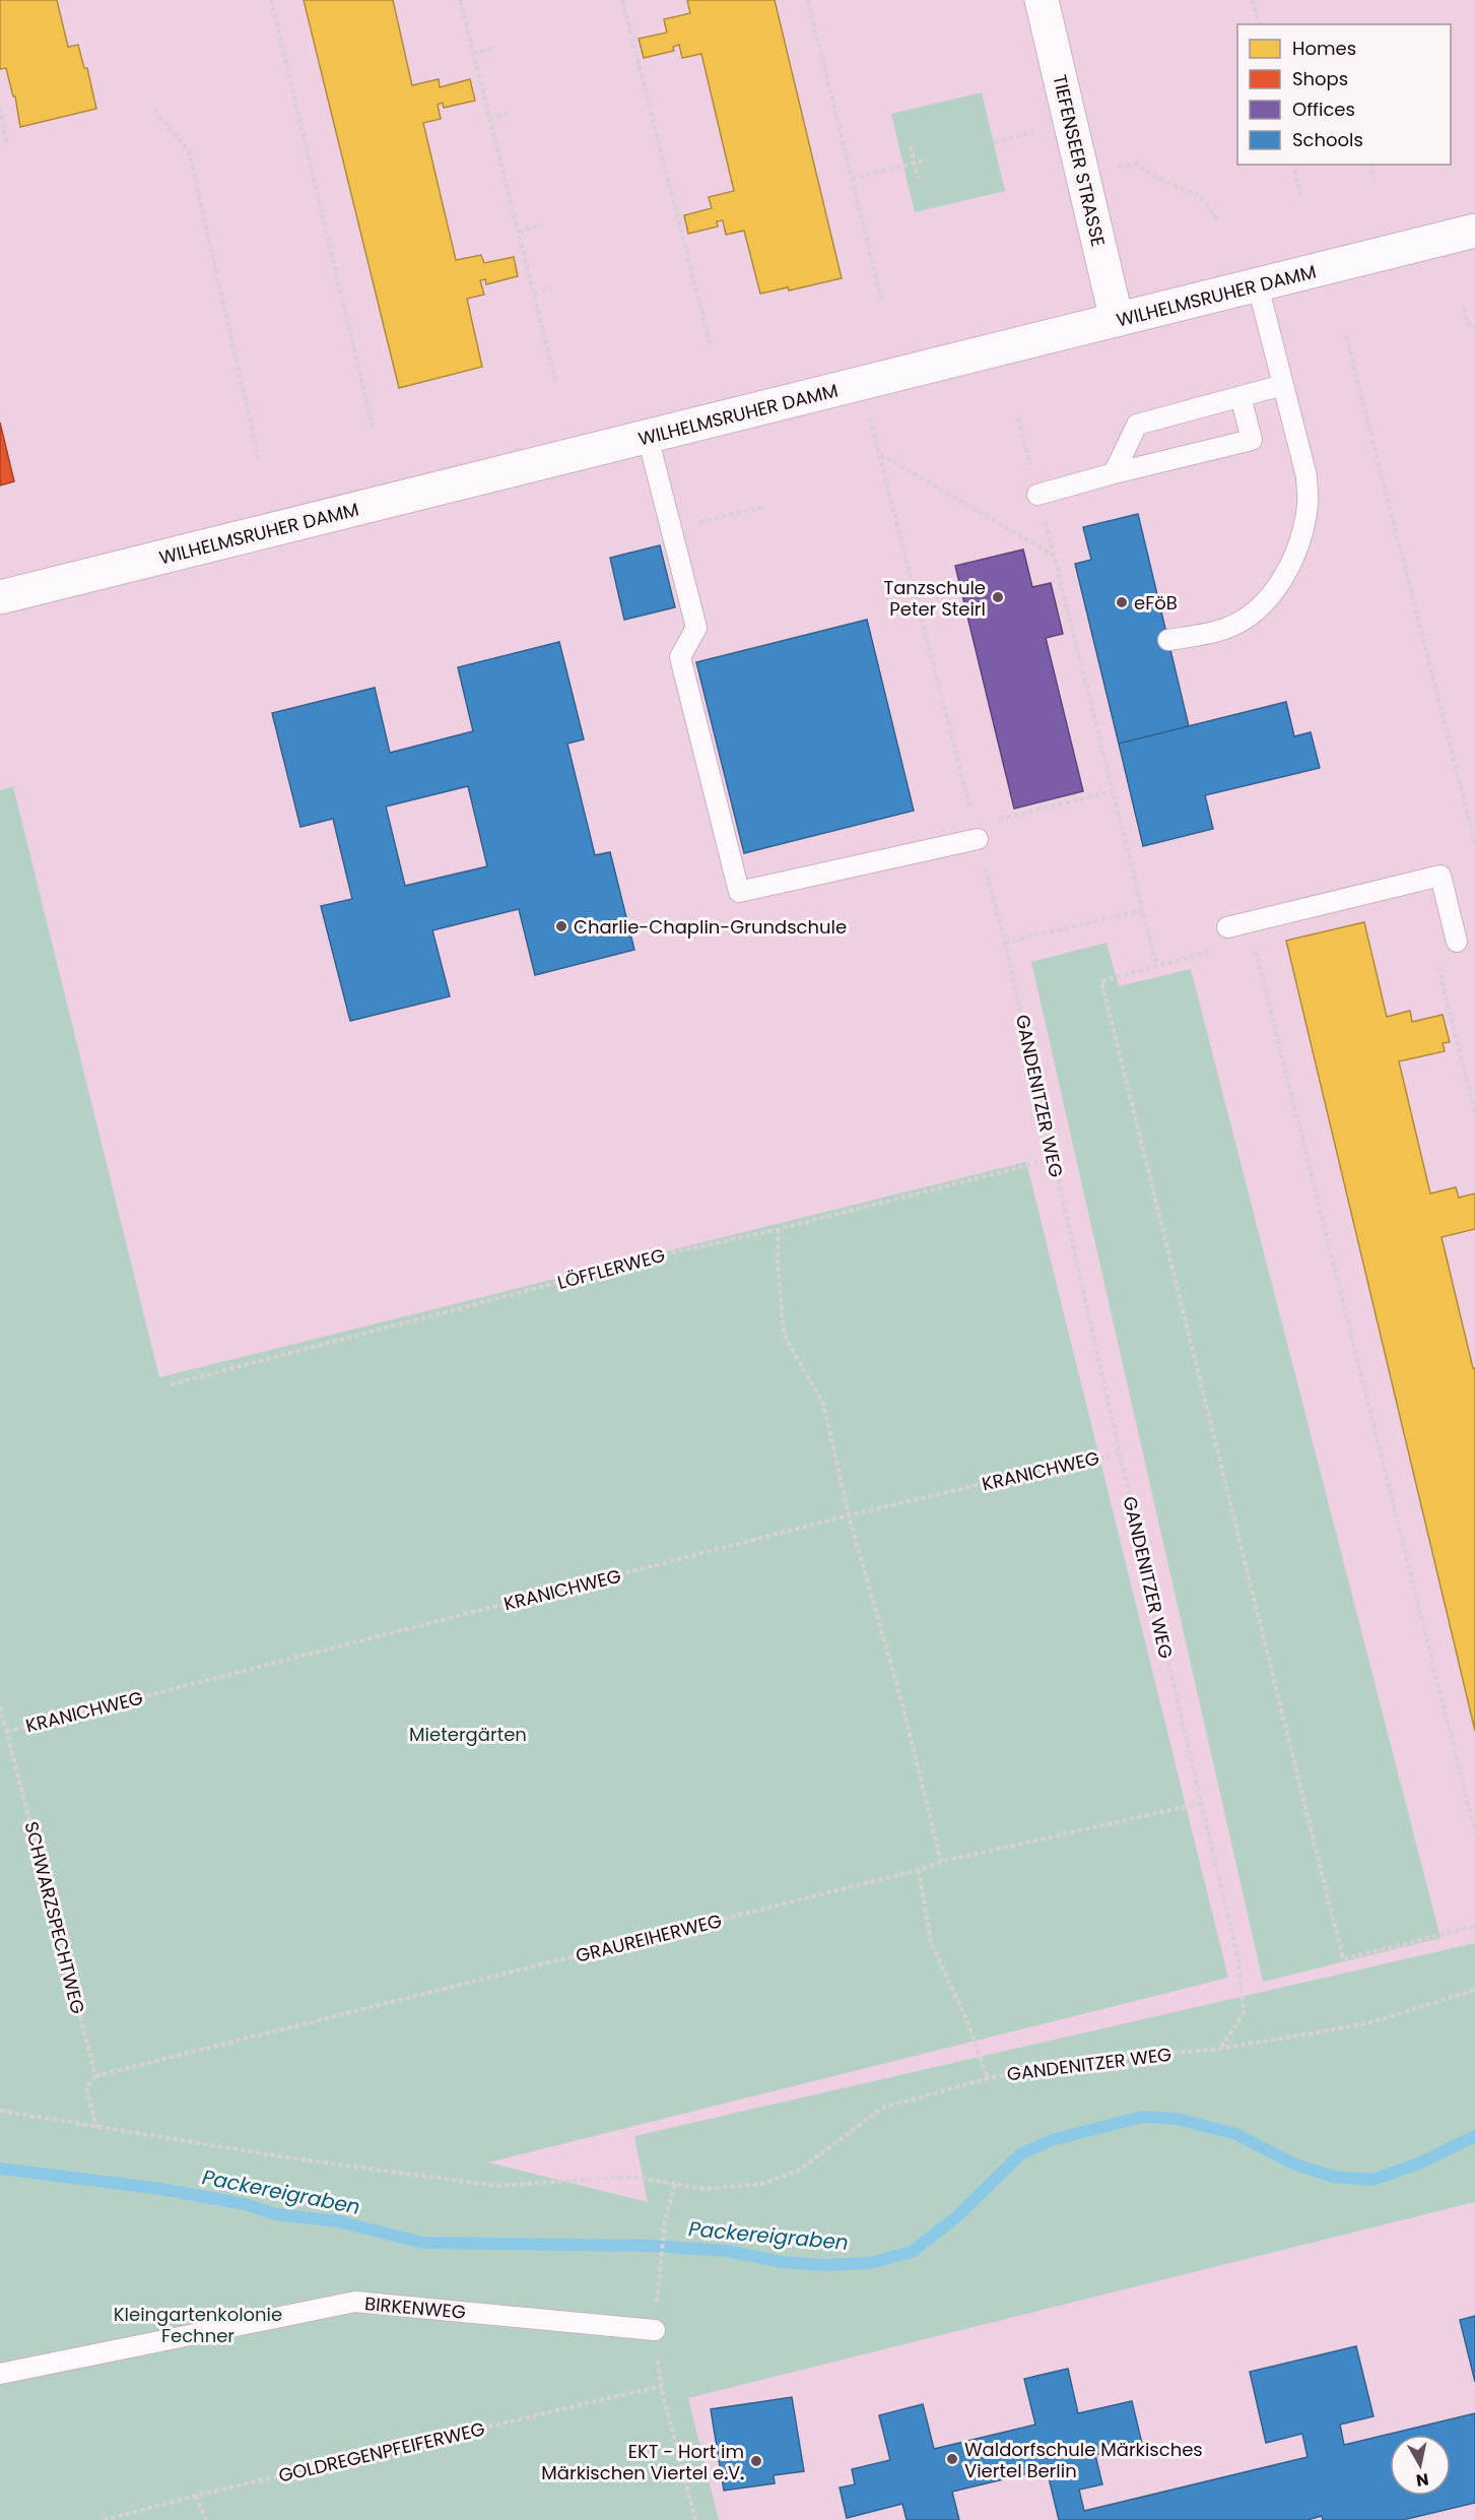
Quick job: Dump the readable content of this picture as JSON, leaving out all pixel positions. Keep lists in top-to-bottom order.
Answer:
{
  "streets": {
    "main road": ["TIEFENSEER STRASSE", "WILHELMSRUHER DAMM"],
    "lane": ["BIRKENWEG"],
    "path": [
      "GANDENITZER WEG",
      "LÖFFLERWEG",
      "KRANICHWEG",
      "SCHWARZSPECHTWEG",
      "GRAUREIHERWEG",
      "GOLDREGENPFEIFERWEG"
    ]
  },
  "crossings": [
    ["TIEFENSEER STRASSE", "WILHELMSRUHER DAMM"],
    ["GANDENITZER WEG", "LÖFFLERWEG"],
    ["GANDENITZER WEG", "KRANICHWEG"],
    ["GANDENITZER WEG", "SCHWARZSPECHTWEG"],
    ["GANDENITZER WEG", "GRAUREIHERWEG"],
    ["KRANICHWEG", "SCHWARZSPECHTWEG"],
    ["SCHWARZSPECHTWEG", "GRAUREIHERWEG"]
  ],
  "water": ["Packereigraben"],
  "parks": ["Mietergärten", "Kleingartenkolonie Fechner"],
  "places": [
    "Tanzschule Peter Steirl",
    "eFöB",
    "Charlie-Chaplin-Grundschule",
    "Waldorfschule Märkisches Viertel Berlin",
    "EKT - Hort im Märkischen Viertel e.V."
  ],
  "legend": [
    "Homes",
    "Shops",
    "Offices",
    "Schools"
  ],
  "north": "bottom"
}
